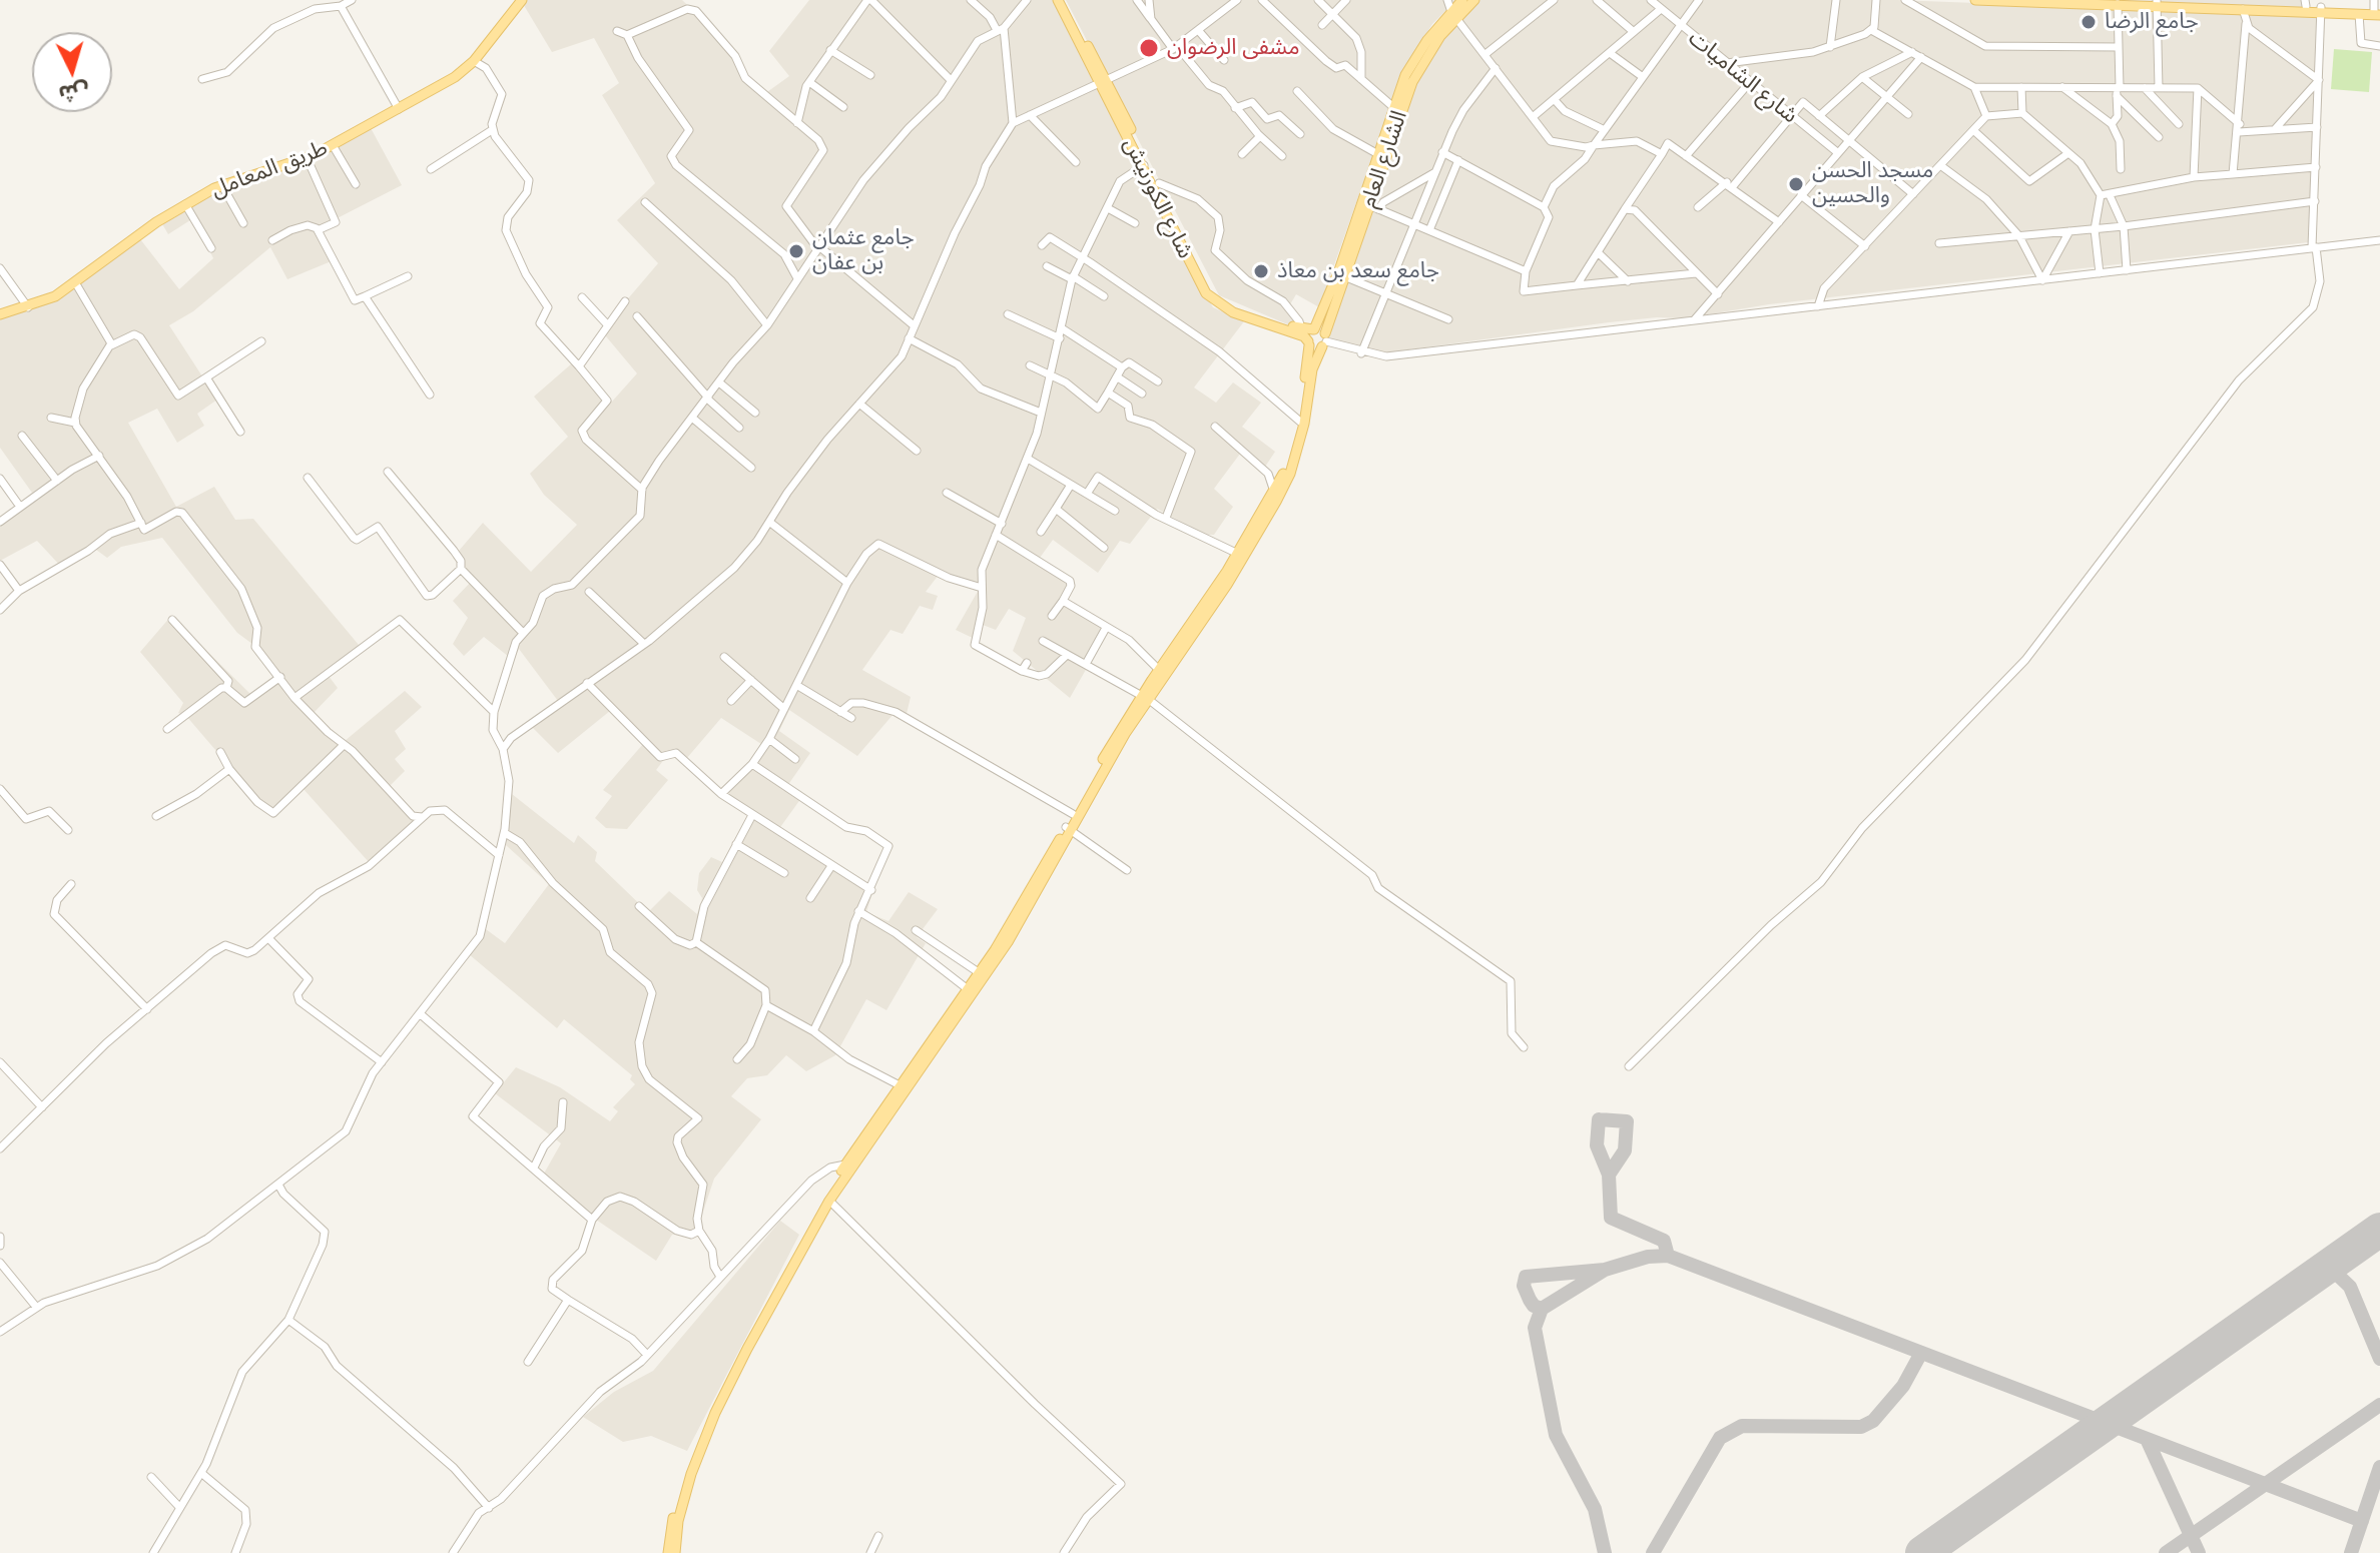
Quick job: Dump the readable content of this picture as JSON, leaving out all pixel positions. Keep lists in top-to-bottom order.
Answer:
{
  "streets": {
    "main road": ["الشارع العام", "طريق المعامل", "شارع الكورنيش"],
    "street": ["شارع الشاميات"]
  },
  "crossings": [
    ["الشارع العام", "شارع الكورنيش"]
  ],
  "places": [
    "جامع الرضا",
    "مشفى الرضوان",
    "مسجد الحسن والحسين",
    "جامع عثمان بن عفان",
    "جامع سعد بن معاذ"
  ],
  "north": "bottom"
}
